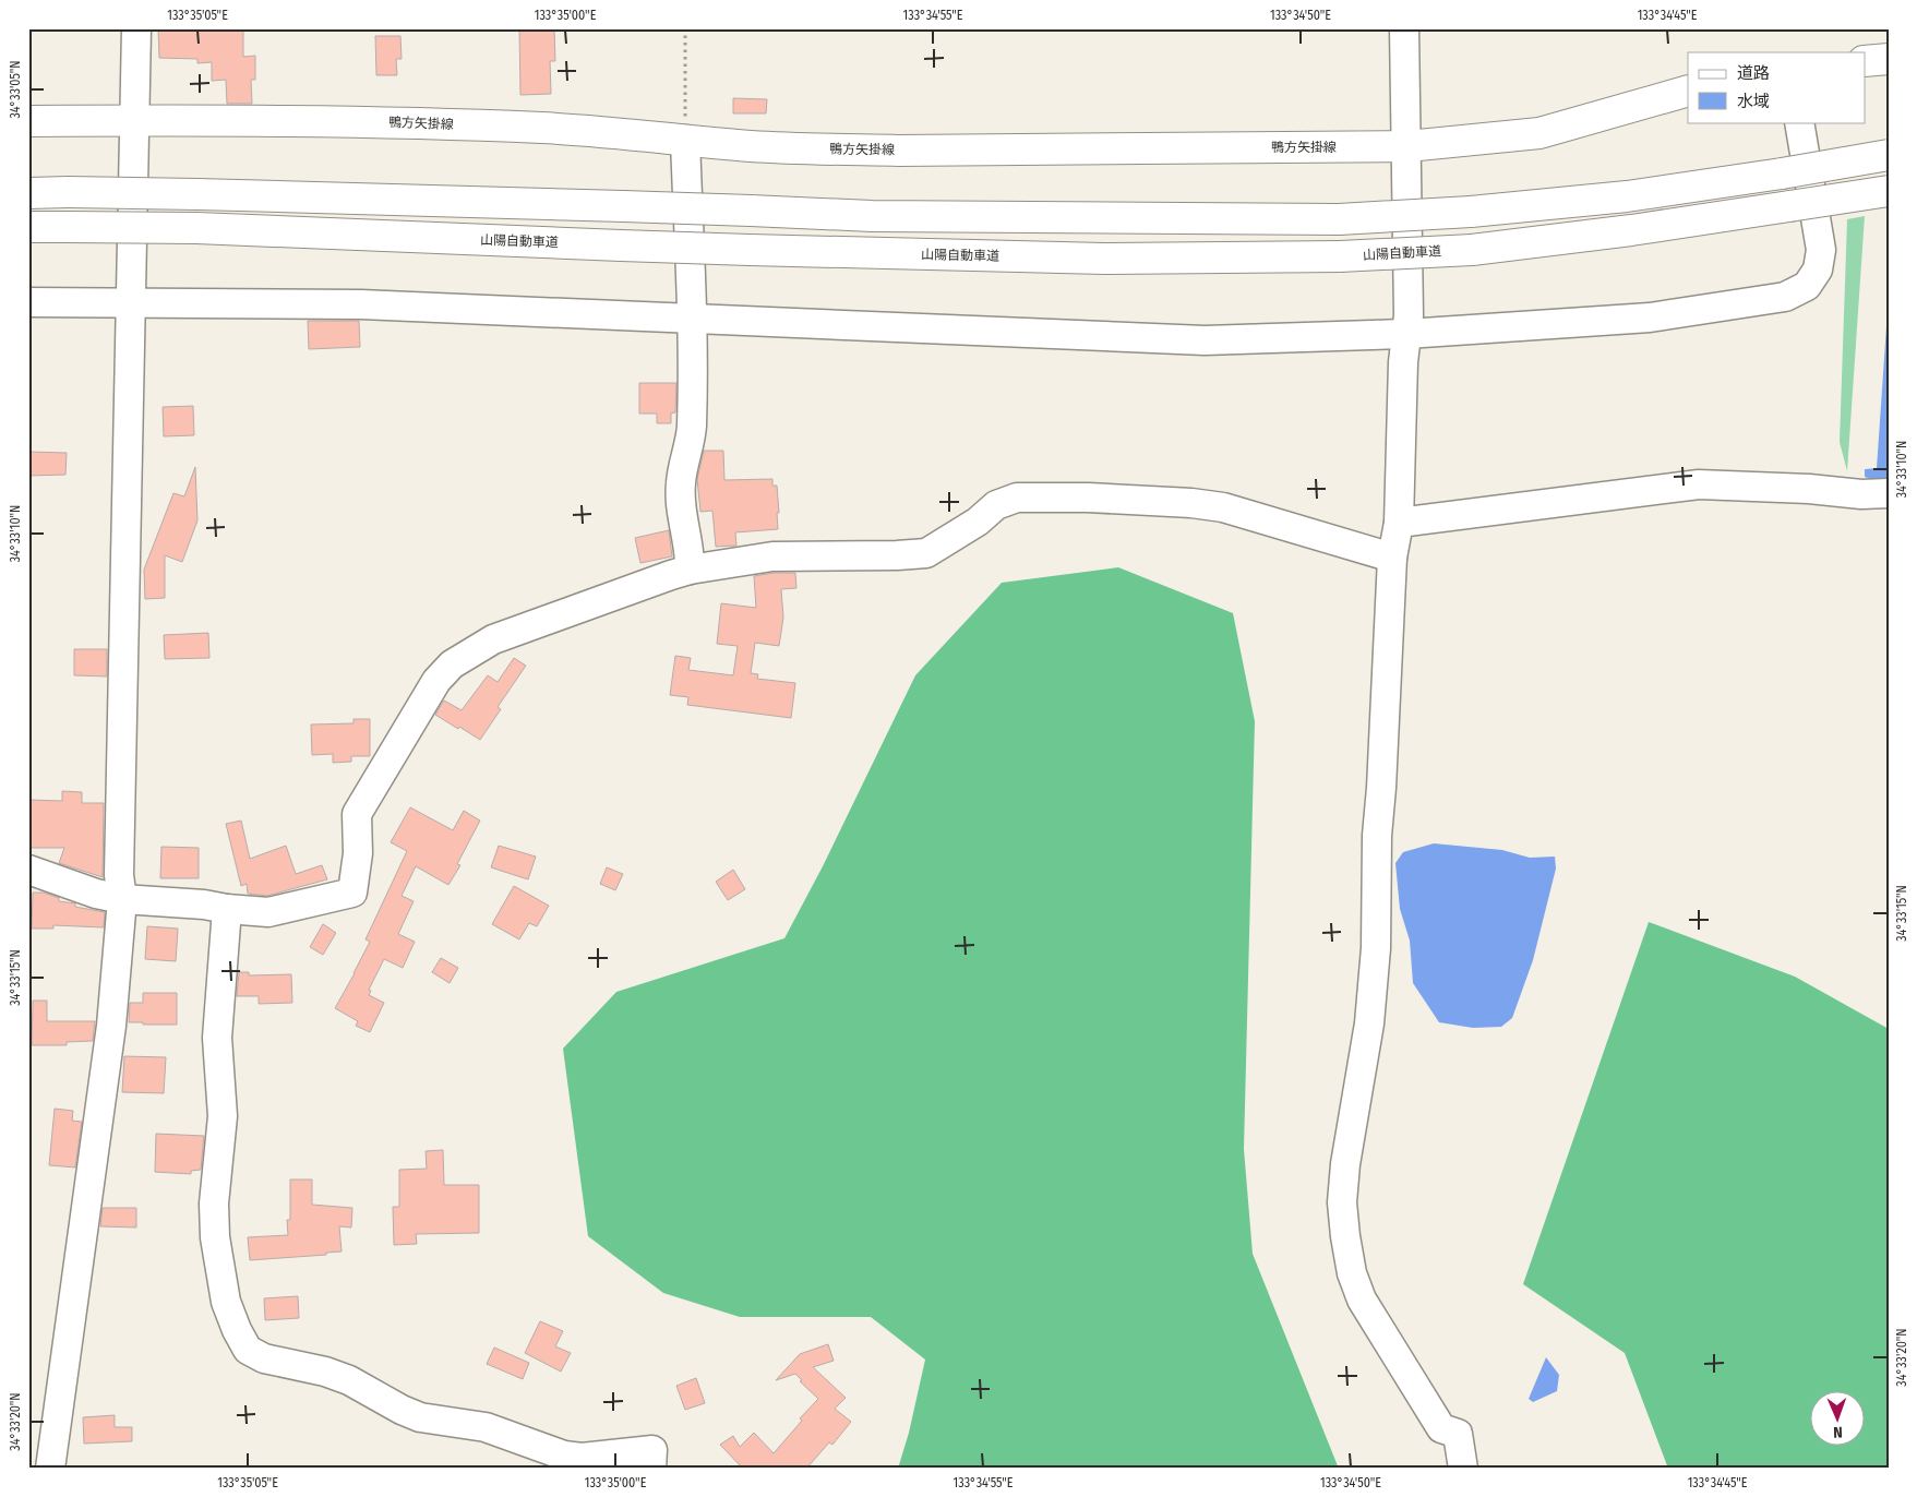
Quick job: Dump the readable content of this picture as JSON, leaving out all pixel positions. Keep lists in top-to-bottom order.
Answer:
{
  "streets": {
    "main road": ["鴨方矢掛線", "山陽自動車道"]
  },
  "legend": ["道路", "水域"],
  "north": "bottom",
  "coordinates": [
    "133°35'05\"E",
    "133°35'00\"E",
    "133°34'55\"E",
    "133°34'50\"E",
    "133°34'45\"E",
    "34°33'05\"N",
    "34°33'10\"N",
    "34°33'15\"N",
    "34°33'20\"N"
  ]
}
